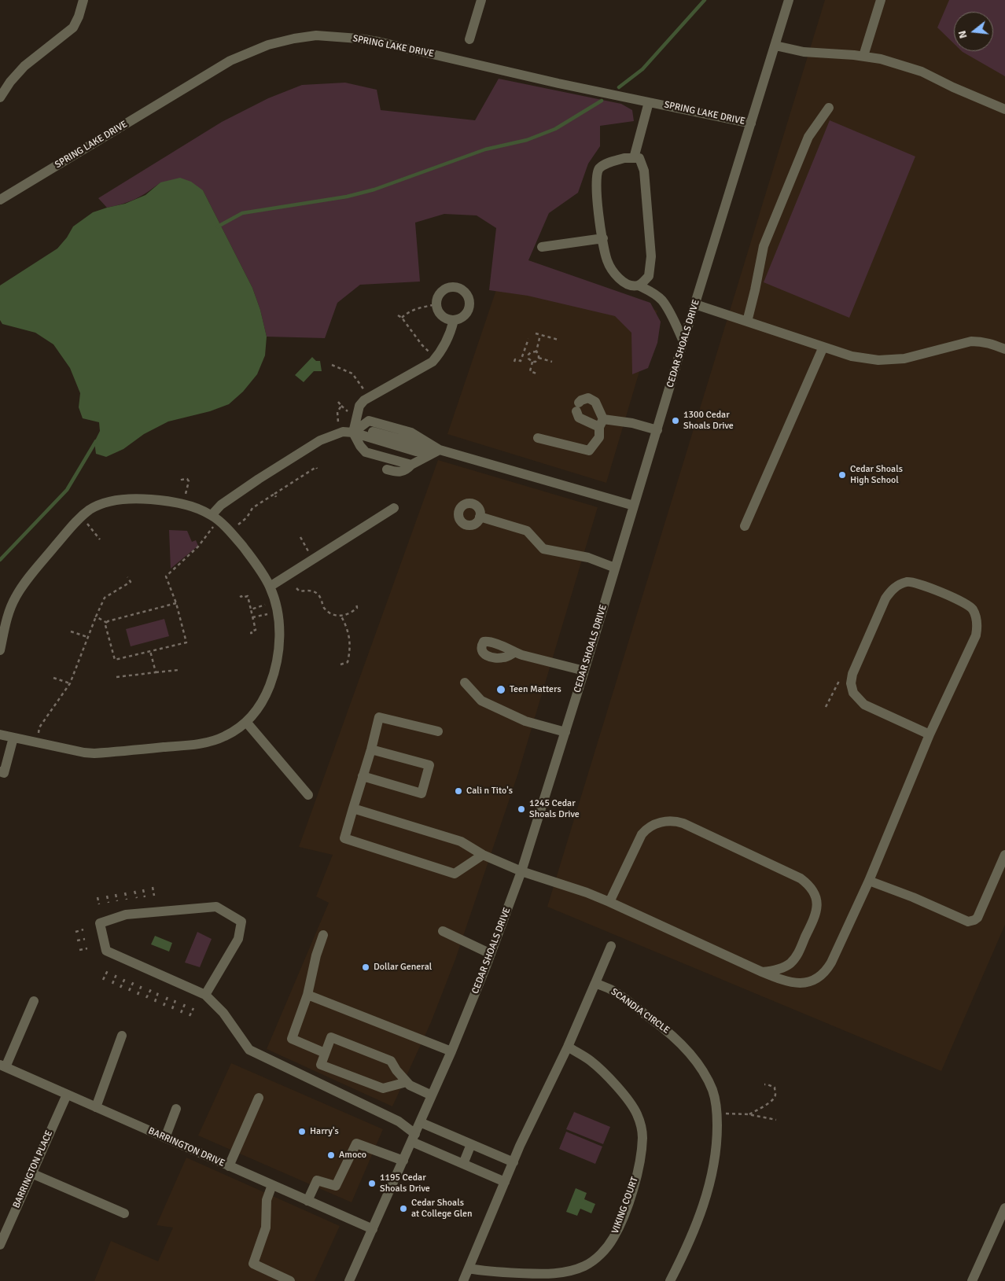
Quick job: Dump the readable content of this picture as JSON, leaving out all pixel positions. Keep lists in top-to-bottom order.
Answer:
{
  "streets": {
    "street": [
      "SPRING LAKE DRIVE",
      "CEDAR SHOALS DRIVE",
      "SCANDIA CIRCLE",
      "BARRINGTON DRIVE",
      "BARRINGTON PLACE",
      "VIKING COURT"
    ]
  },
  "crossings": [
    ["SPRING LAKE DRIVE", "CEDAR SHOALS DRIVE"],
    ["CEDAR SHOALS DRIVE", "BARRINGTON DRIVE"],
    ["BARRINGTON DRIVE", "BARRINGTON PLACE"]
  ],
  "places": [
    "1300 Cedar Shoals Drive",
    "Cedar Shoals High School",
    "Teen Matters",
    "Cali n Tito's",
    "1245 Cedar Shoals Drive",
    "Dollar General",
    "Harry's",
    "Amoco",
    "1195 Cedar Shoals Drive",
    "Cedar Shoals at College Glen"
  ],
  "north": "left"
}
